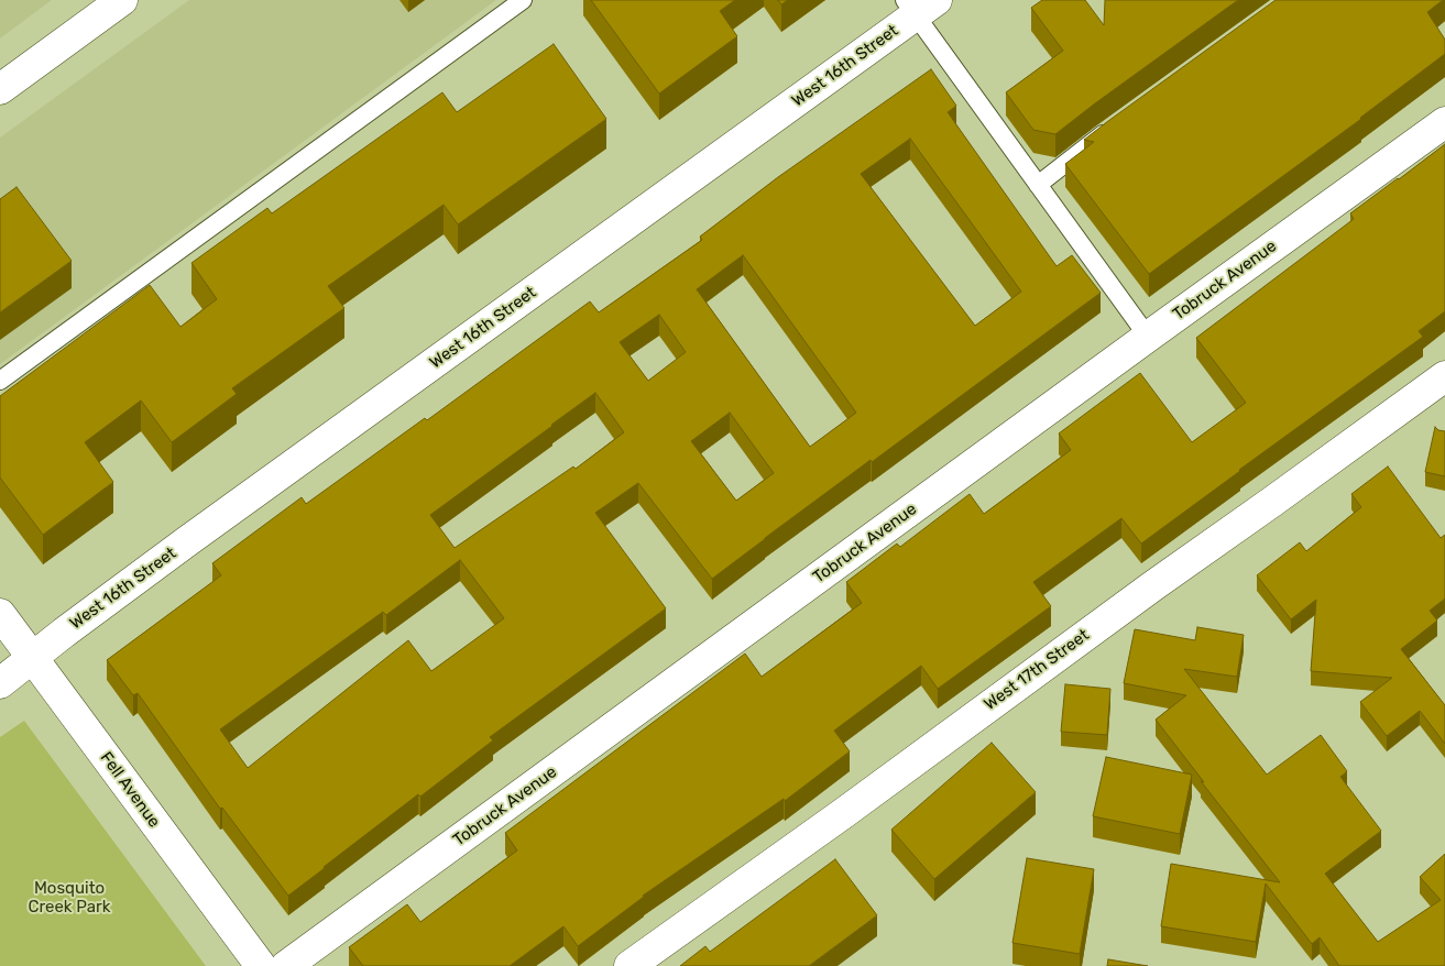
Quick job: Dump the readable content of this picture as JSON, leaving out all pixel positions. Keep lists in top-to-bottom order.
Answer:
{
  "streets": {
    "street": [
      "West 16th Street",
      "Tobruck Avenue",
      "West 17th Street",
      "Fell Avenue"
    ]
  },
  "crossings": [
    ["West 16th Street", "Fell Avenue"]
  ],
  "parks": ["Mosquito Creek Park"]
}
